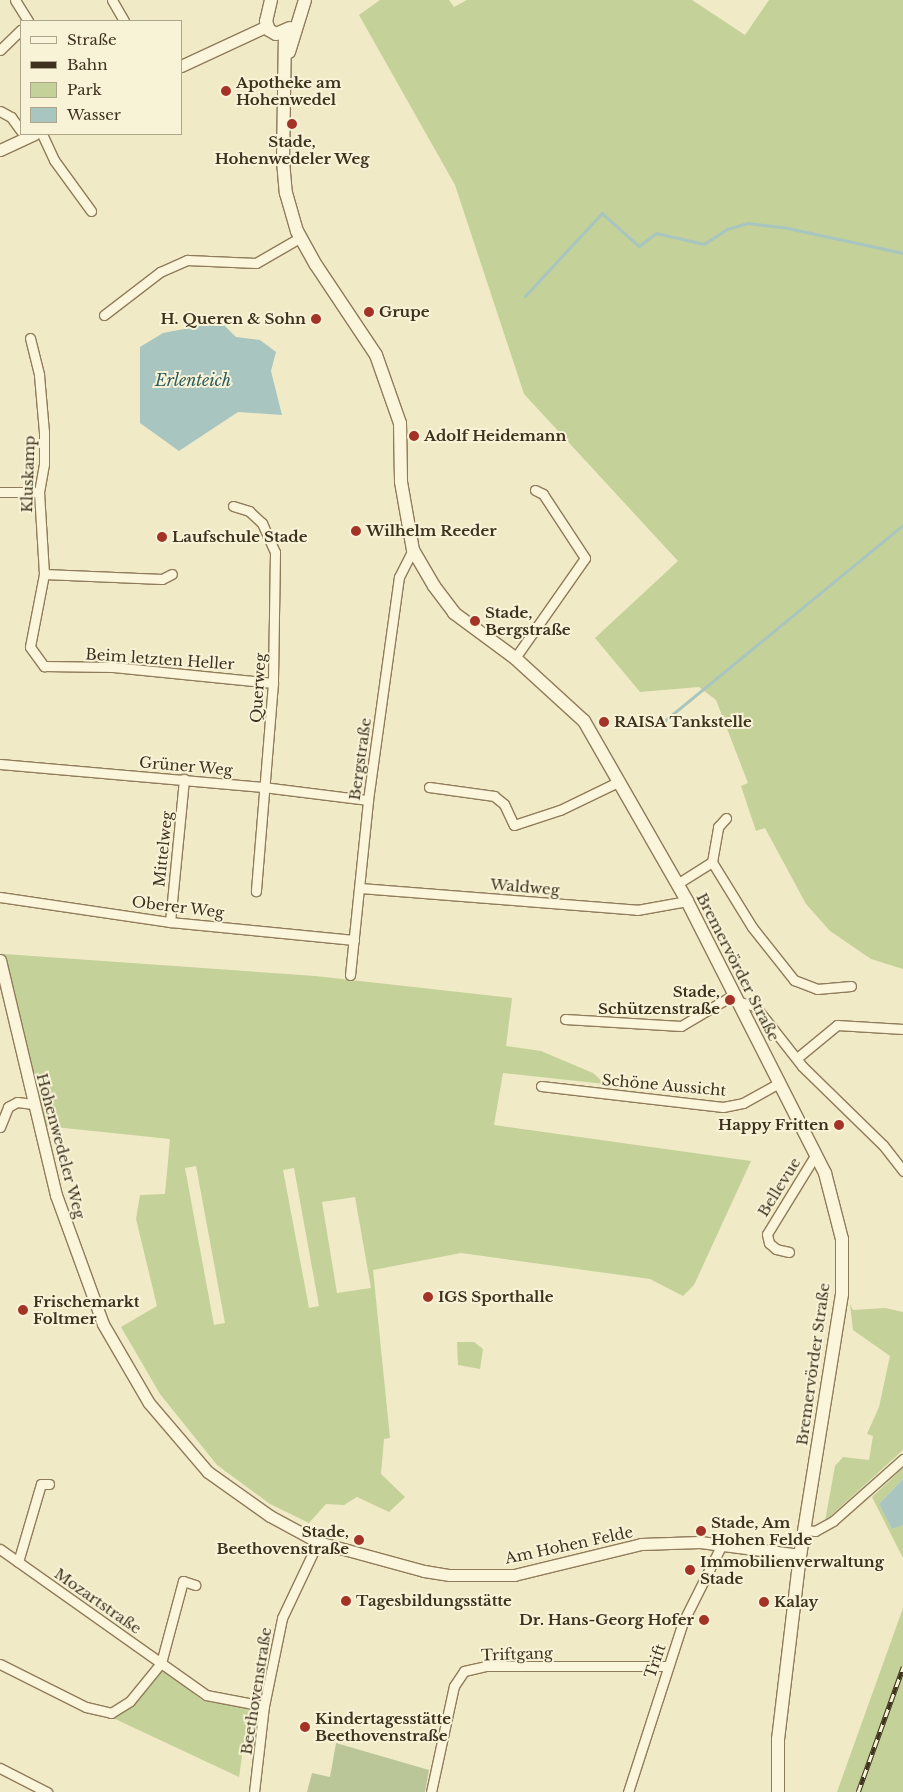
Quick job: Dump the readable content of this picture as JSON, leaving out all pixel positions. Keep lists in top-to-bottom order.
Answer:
{
  "streets": {
    "main road": ["Bremervörder Straße"],
    "street": [
      "Kluskamp",
      "Beim letzten Heller",
      "Querweg",
      "Bergstraße",
      "Grüner Weg",
      "Mittelweg",
      "Waldweg",
      "Oberer Weg",
      "Schöne Aussicht",
      "Hohenwedeler Weg",
      "Bellevue",
      "Am Hohen Felde",
      "Mozartstraße",
      "Triftgang",
      "Trift",
      "Beethovenstraße"
    ]
  },
  "crossings": [
    ["Kluskamp", "Beim letzten Heller"],
    ["Beim letzten Heller", "Querweg"],
    ["Querweg", "Grüner Weg"],
    ["Bergstraße", "Grüner Weg"],
    ["Bergstraße", "Waldweg"],
    ["Bergstraße", "Oberer Weg"],
    ["Bergstraße", "Bremervörder Straße"],
    ["Grüner Weg", "Mittelweg"],
    ["Mittelweg", "Oberer Weg"],
    ["Waldweg", "Bremervörder Straße"],
    ["Bremervörder Straße", "Schöne Aussicht"],
    ["Bremervörder Straße", "Bellevue"],
    ["Bremervörder Straße", "Am Hohen Felde"],
    ["Hohenwedeler Weg", "Am Hohen Felde"],
    ["Hohenwedeler Weg", "Beethovenstraße"],
    ["Am Hohen Felde", "Trift"],
    ["Am Hohen Felde", "Beethovenstraße"],
    ["Mozartstraße", "Beethovenstraße"],
    ["Triftgang", "Trift"]
  ],
  "water": ["Erlenteich"],
  "places": [
    "Apotheke am Hohenwedel",
    "Stade, Hohenwedeler Weg",
    "Grupe",
    "H. Queren & Sohn",
    "Adolf Heidemann",
    "Wilhelm Reeder",
    "Laufschule Stade",
    "Stade, Bergstraße",
    "RAISA Tankstelle",
    "Stade, Schützenstraße",
    "Happy Fritten",
    "IGS Sporthalle",
    "Frischemarkt Foltmer",
    "Stade, Am Hohen Felde",
    "Stade, Beethovenstraße",
    "Immobilienverwaltung Stade",
    "Tagesbildungsstätte",
    "Kalay",
    "Dr. Hans-Georg Hofer",
    "Kindertagesstätte Beethovenstraße"
  ],
  "legend": [
    "Straße",
    "Bahn",
    "Park",
    "Wasser"
  ]
}
